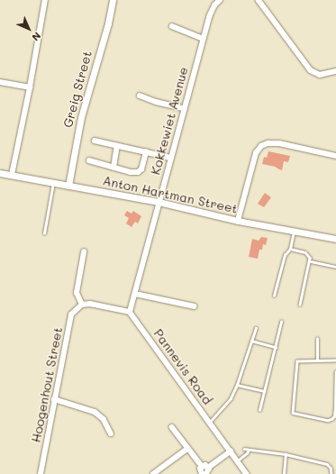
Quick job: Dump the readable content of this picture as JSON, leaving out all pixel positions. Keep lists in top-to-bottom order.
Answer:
{
  "streets": {
    "street": [
      "Greig Street",
      "Kokkewiet Avenue",
      "Anton Hartman Street",
      "Pannevis Road",
      "Hoogenhout Street"
    ]
  },
  "crossings": [
    ["Greig Street", "Anton Hartman Street"],
    ["Kokkewiet Avenue", "Anton Hartman Street"],
    ["Kokkewiet Avenue", "Pannevis Road"]
  ],
  "north": "bottom right"
}
